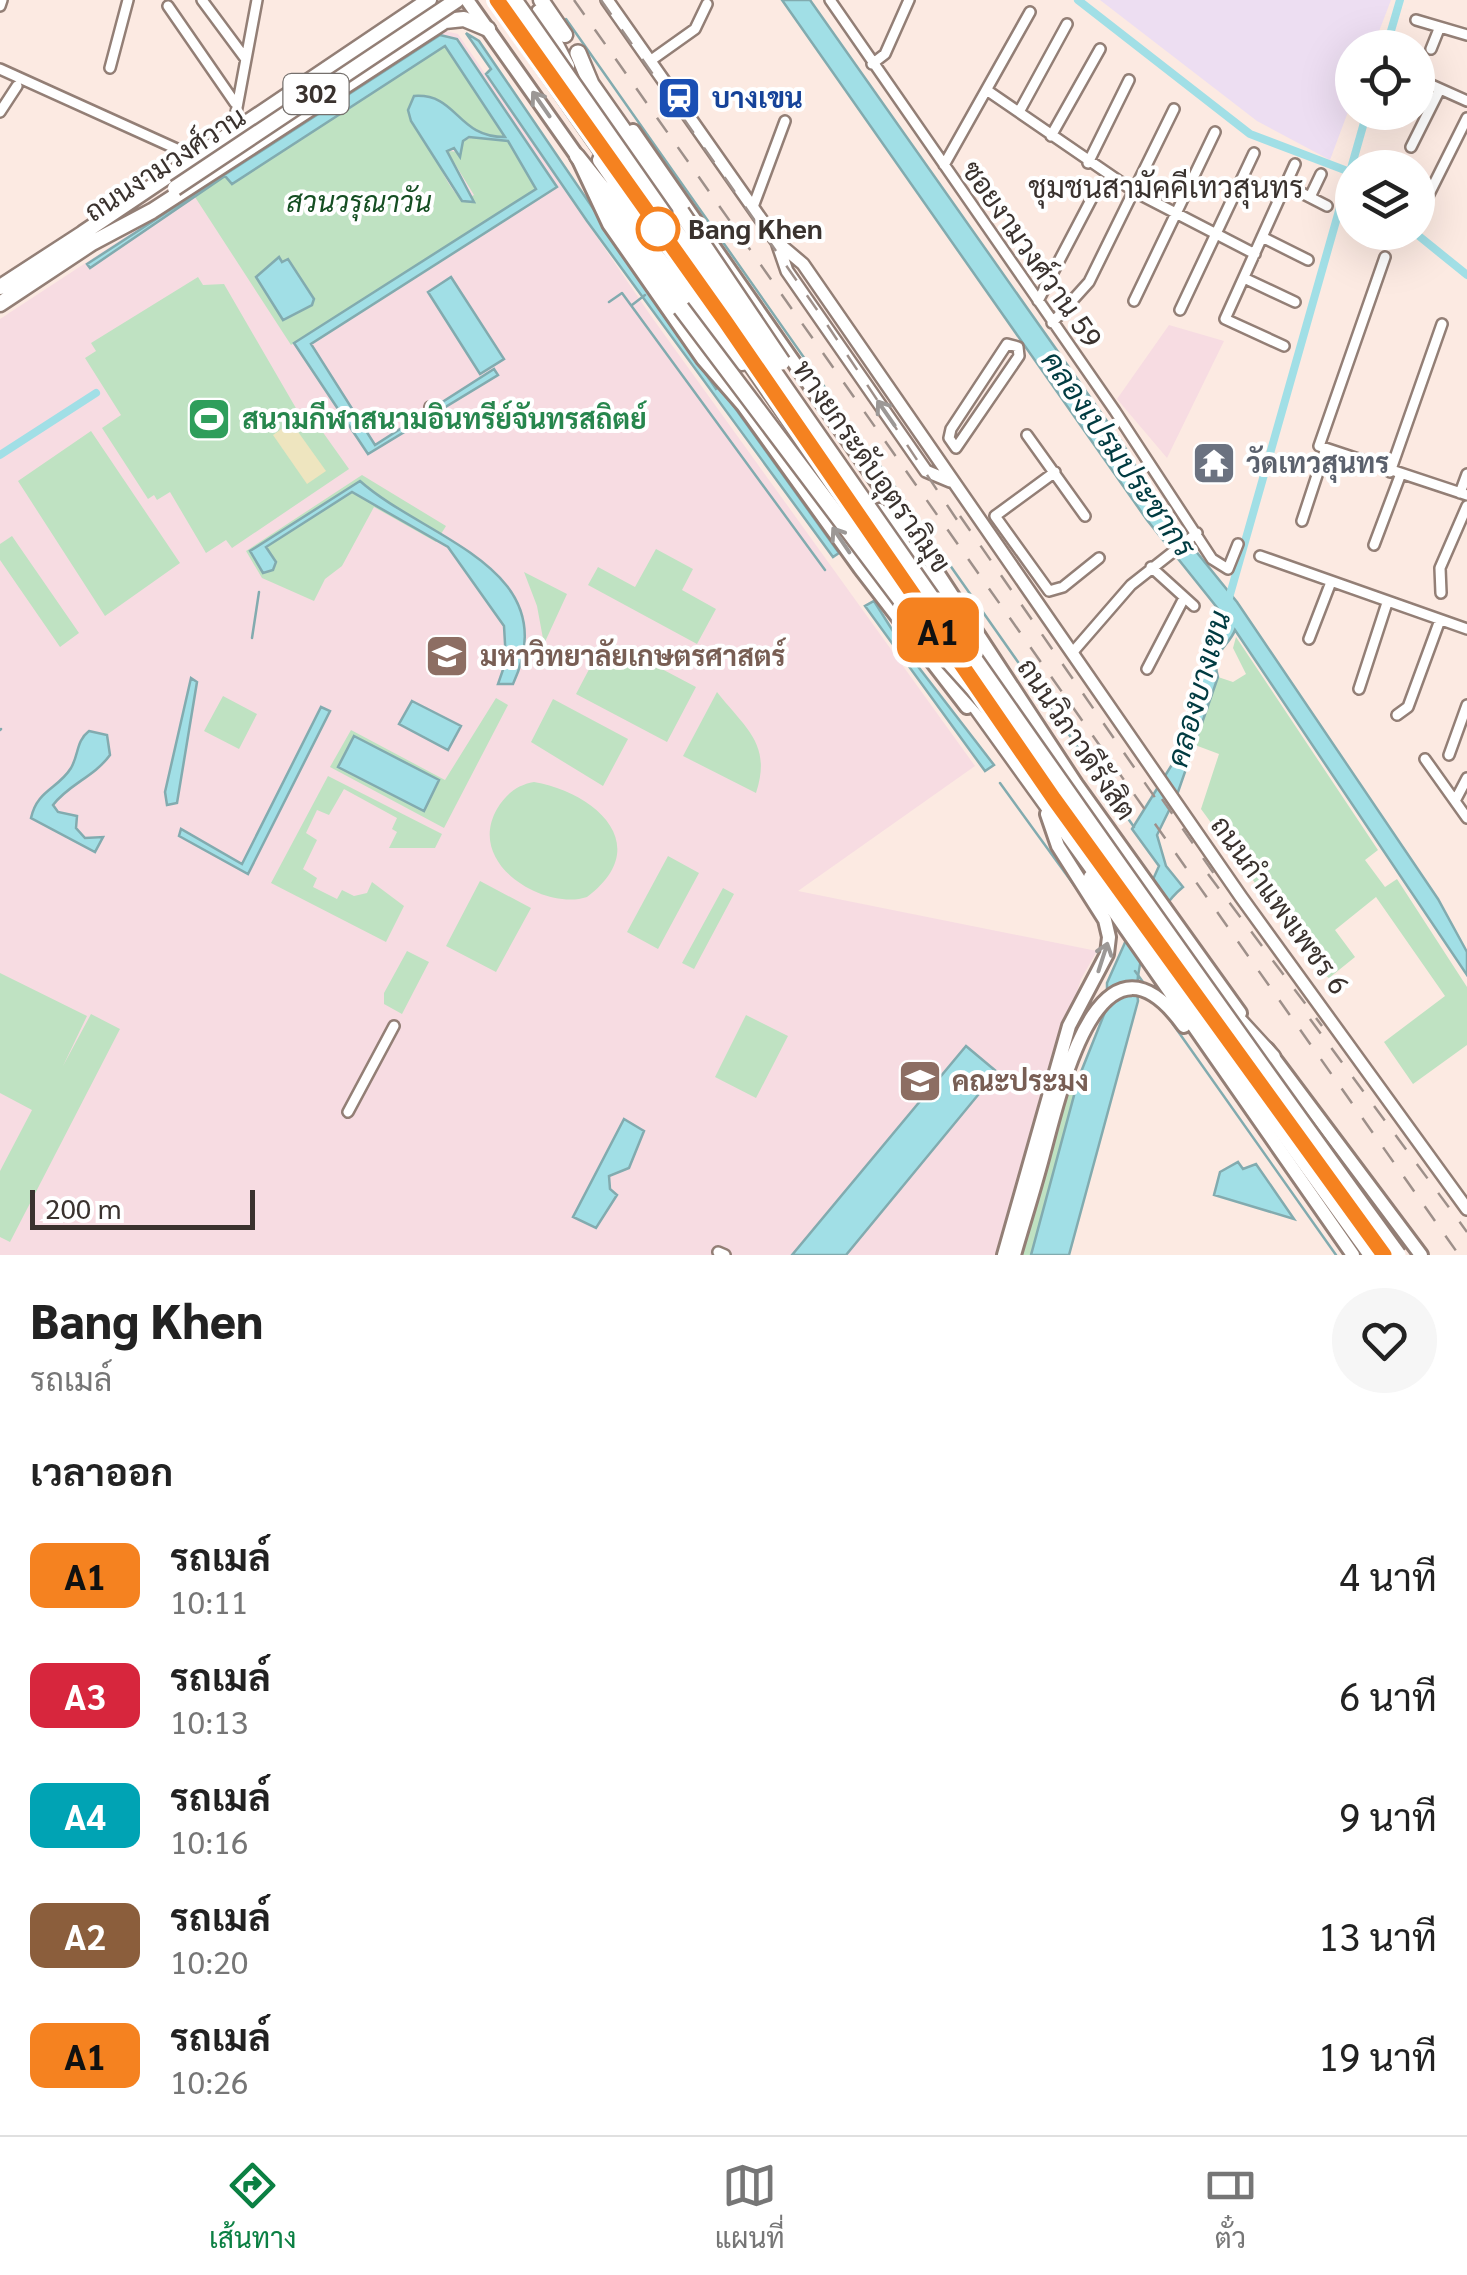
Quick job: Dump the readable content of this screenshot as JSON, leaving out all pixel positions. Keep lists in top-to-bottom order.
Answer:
{
  "streets": {
    "highway": ["ทางยกระดับอุตราภิมุข"],
    "main road": ["302", "ถนนงามวงศ์วาน", "ถนนวิภาวดีรังสิต"],
    "street": ["ซอยงามวงศ์วาน 59", "ถนนกำแพงเพชร 6"]
  },
  "crossings": [
    ["ทางยกระดับอุตราภิมุข", "ถนนวิภาวดีรังสิต"]
  ],
  "districts": ["ชุมชนสามัคคีเทวสุนทร"],
  "water": ["คลองเปรมประชากร", "คลองบางเขน"],
  "parks": ["สวนวรุณาวัน"],
  "places": {
    "station": ["บางเขน"],
    "other": ["Bang Khen"],
    "sports": ["สนามกีฬาสนามอินทรีย์จันทรสถิตย์"],
    "temple": ["วัดเทวสุนทร"],
    "school or university": ["มหาวิทยาลัยเกษตรศาสตร์", "คณะประมง"]
  },
  "lines": ["bus line A1"],
  "scale_bar": "200 m",
  "page": {
    "on_map": "A1",
    "scale": "200 m",
    "heading": [
      ["Bang Khen", "รถเมล์"],
      "เวลาออก"
    ],
    "list": [
      {
        "mark": "A1",
        "name": "รถเมล์",
        "note": "10:11",
        "value": "4 นาที"
      },
      {
        "mark": "A3",
        "name": "รถเมล์",
        "note": "10:13",
        "value": "6 นาที"
      },
      {
        "mark": "A4",
        "name": "รถเมล์",
        "note": "10:16",
        "value": "9 นาที"
      },
      {
        "mark": "A2",
        "name": "รถเมล์",
        "note": "10:20",
        "value": "13 นาที"
      },
      {
        "mark": "A1",
        "name": "รถเมล์",
        "note": "10:26",
        "value": "19 นาที"
      }
    ],
    "tabs": ["เส้นทาง", "แผนที่", "ตั๋ว"]
  }
}
